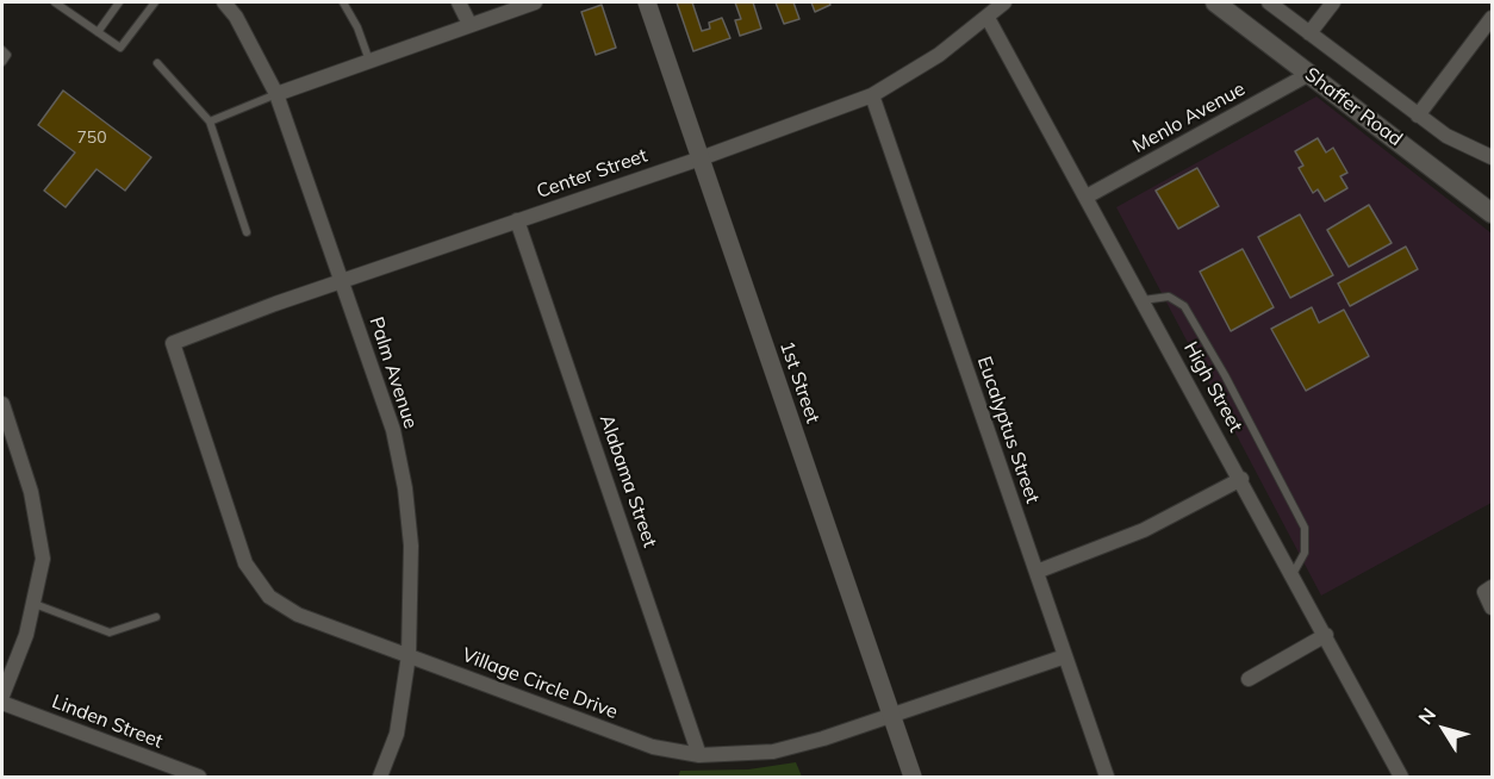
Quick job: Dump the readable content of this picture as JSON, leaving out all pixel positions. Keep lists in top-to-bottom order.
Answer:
{
  "streets": {
    "main road": ["Shaffer Road"],
    "street": [
      "Menlo Avenue",
      "Center Street",
      "Palm Avenue",
      "1st Street",
      "High Street",
      "Eucalyptus Street",
      "Alabama Street",
      "Village Circle Drive",
      "Linden Street"
    ]
  },
  "crossings": [
    ["Shaffer Road", "Menlo Avenue"],
    ["Menlo Avenue", "High Street"],
    ["Center Street", "Palm Avenue"],
    ["Center Street", "1st Street"],
    ["Center Street", "High Street"],
    ["Center Street", "Eucalyptus Street"],
    ["Center Street", "Alabama Street"],
    ["Center Street", "Village Circle Drive"],
    ["Palm Avenue", "Village Circle Drive"],
    ["1st Street", "Village Circle Drive"],
    ["Eucalyptus Street", "Village Circle Drive"],
    ["Alabama Street", "Village Circle Drive"]
  ],
  "house_numbers": ["750"],
  "north": "top left"
}
